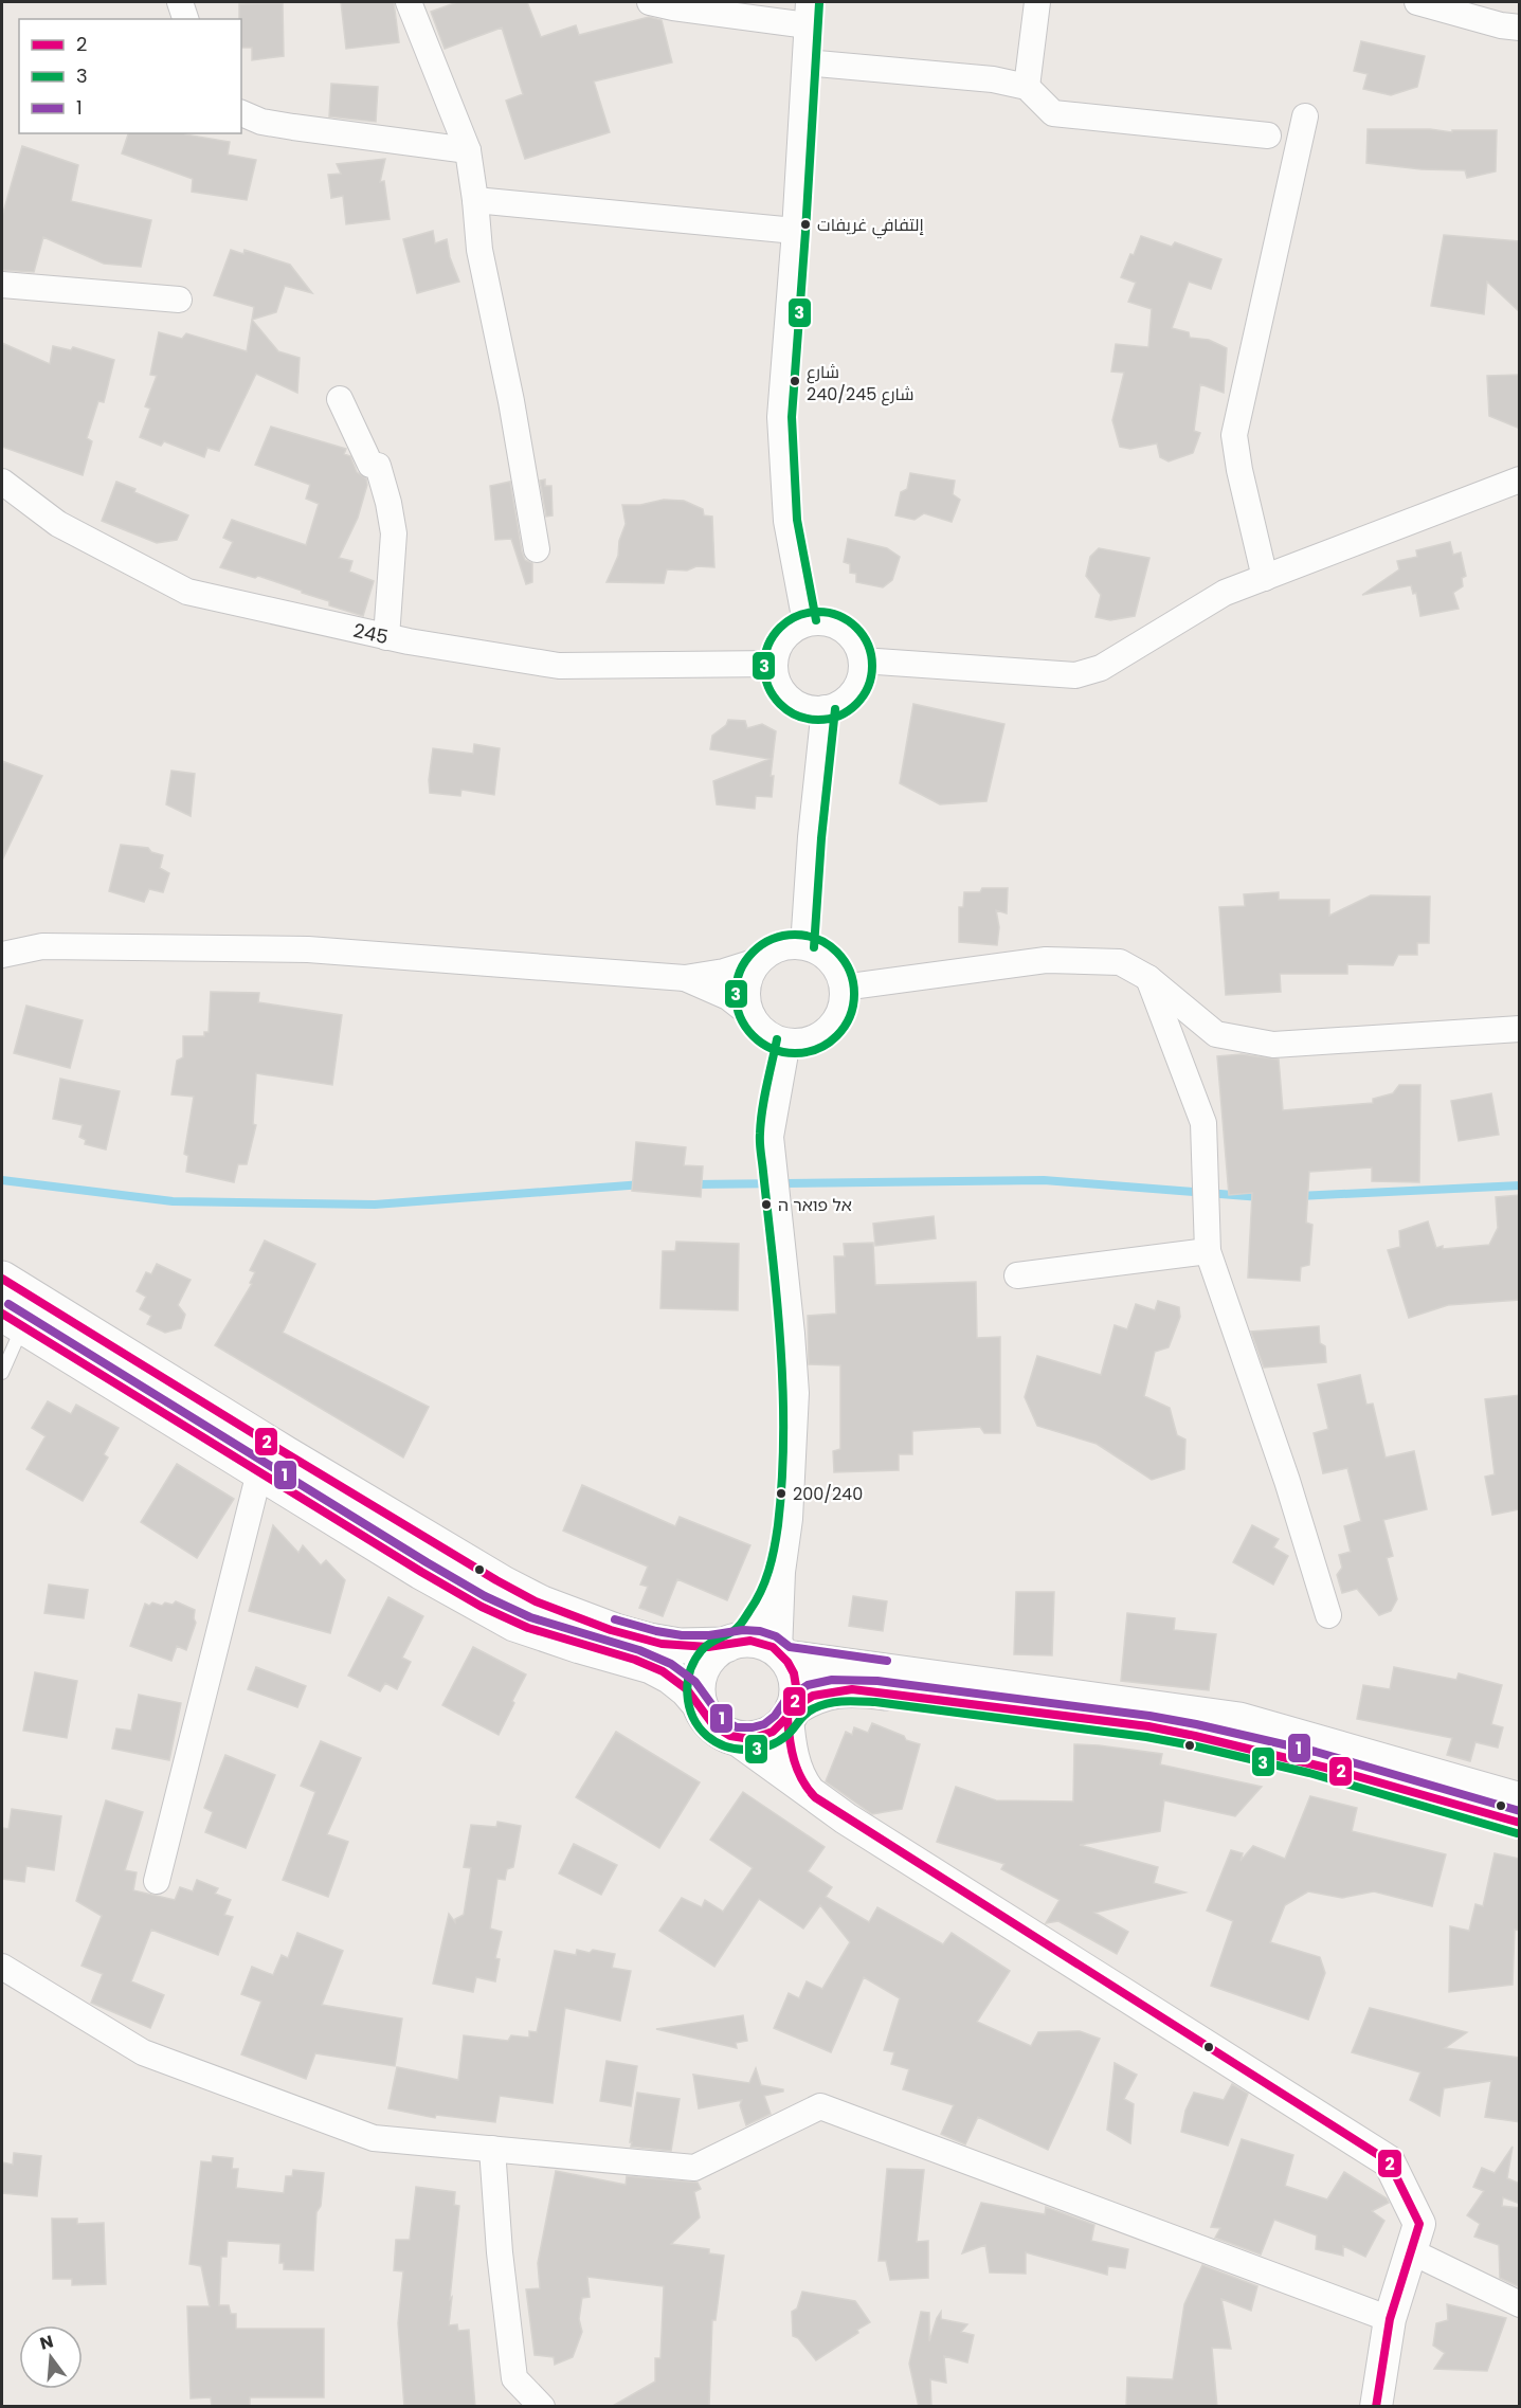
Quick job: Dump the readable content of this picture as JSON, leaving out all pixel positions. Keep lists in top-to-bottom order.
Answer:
{
  "streets": {
    "street": ["245"]
  },
  "places": [
    "إلتفافي غريفات",
    "شارع 240/شارع 245",
    "אל פואר ה",
    "200/240"
  ],
  "lines": ["transit line 3", "transit line 2", "transit line 1"],
  "legend": ["2", "3", "1"],
  "north": "top"
}
